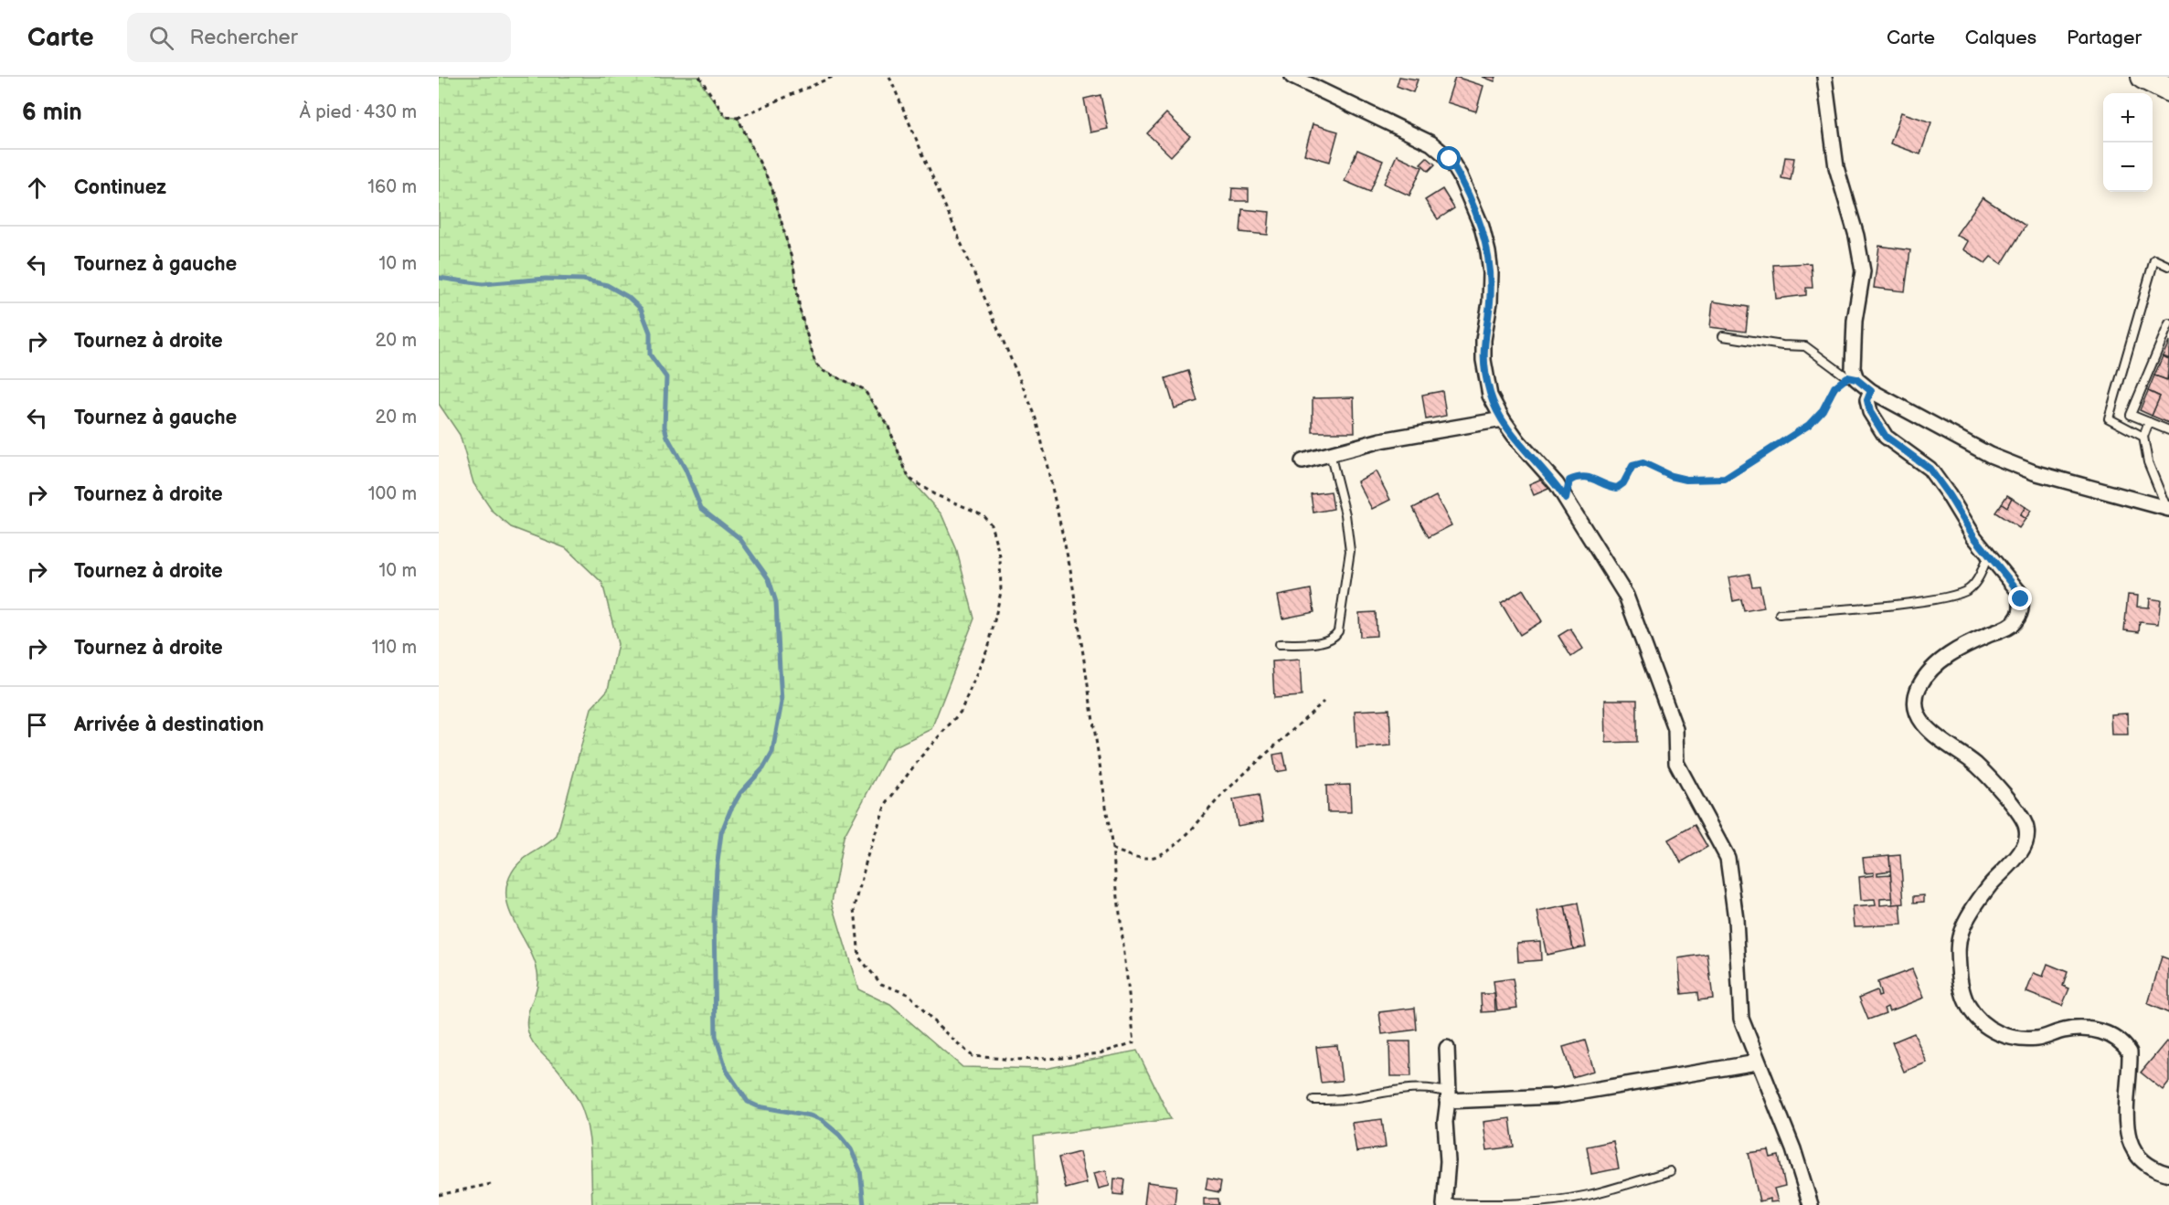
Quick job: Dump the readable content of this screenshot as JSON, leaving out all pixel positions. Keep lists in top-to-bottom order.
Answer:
{
  "page": {
    "header": "Carte",
    "search": "Rechercher",
    "nav": ["Carte", "Calques", "Partager"],
    "heading": ["6 min", "À pied · 430 m"],
    "map_buttons": ["+", "−"],
    "list": [
      ["Continuez", "160 m"],
      ["Tournez à gauche", "10 m"],
      ["Tournez à droite", "20 m"],
      ["Tournez à gauche", "20 m"],
      ["Tournez à droite", "100 m"],
      ["Tournez à droite", "10 m"],
      ["Tournez à droite", "110 m"],
      "Arrivée à destination"
    ]
  }
}
